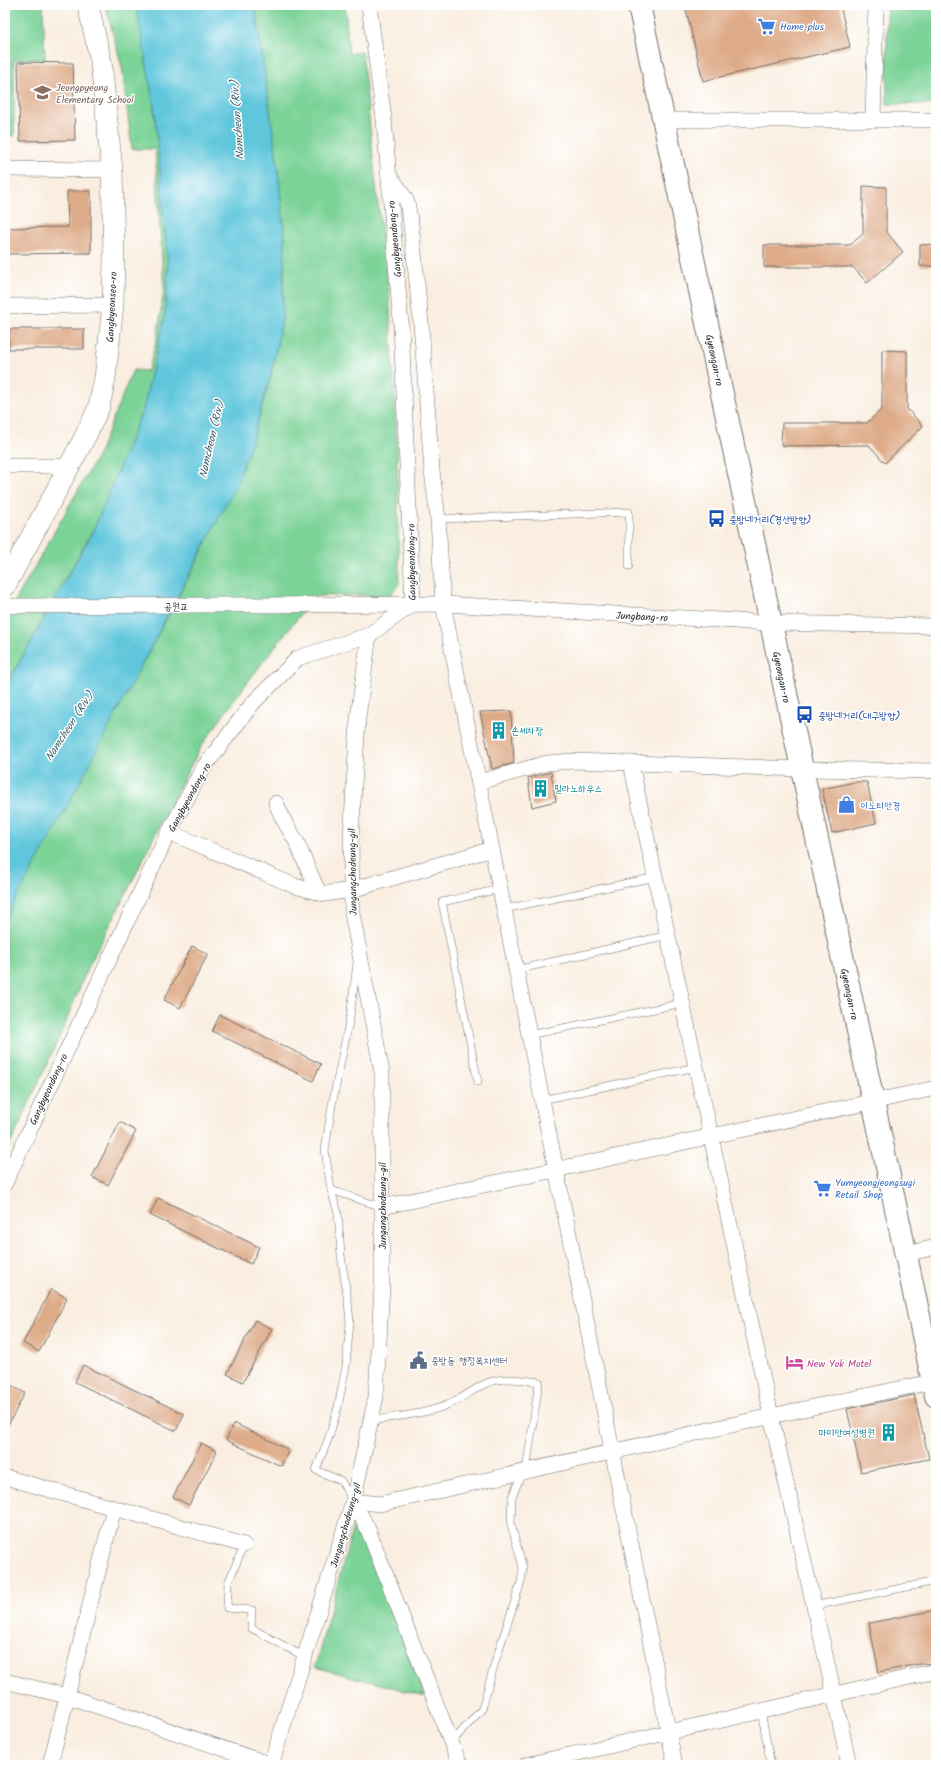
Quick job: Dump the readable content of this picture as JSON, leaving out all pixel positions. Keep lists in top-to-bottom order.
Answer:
{
  "streets": {
    "main road": ["Gyeongan-ro"],
    "street": [
      "Gangbyeondong-ro",
      "Gangbyeonseo-ro",
      "공원교",
      "Jungbang-ro",
      "Jungangchodeung-gil"
    ]
  },
  "crossings": [
    ["Gangbyeondong-ro", "Jungbang-ro"],
    ["Gangbyeondong-ro", "Jungangchodeung-gil"],
    ["Gyeongan-ro", "Jungbang-ro"],
    ["공원교", "Jungbang-ro"]
  ],
  "water": ["Namcheon (Riv.)"],
  "places": {
    "supermarket": ["Home plus", "Yumyeongjeongsugi Retail Shop"],
    "school or university": ["Jeongpyeong Elementary School"],
    "bus stop": ["중방네거리(경산방향)", "중방네거리(대구방향)"],
    "building": ["손세차장", "밀라노하우스", "마미안여성병원"],
    "shop": ["이노티안경"],
    "public building": ["중방동 행정복지센터"],
    "hotel": ["New Yok Motel"]
  }
}
